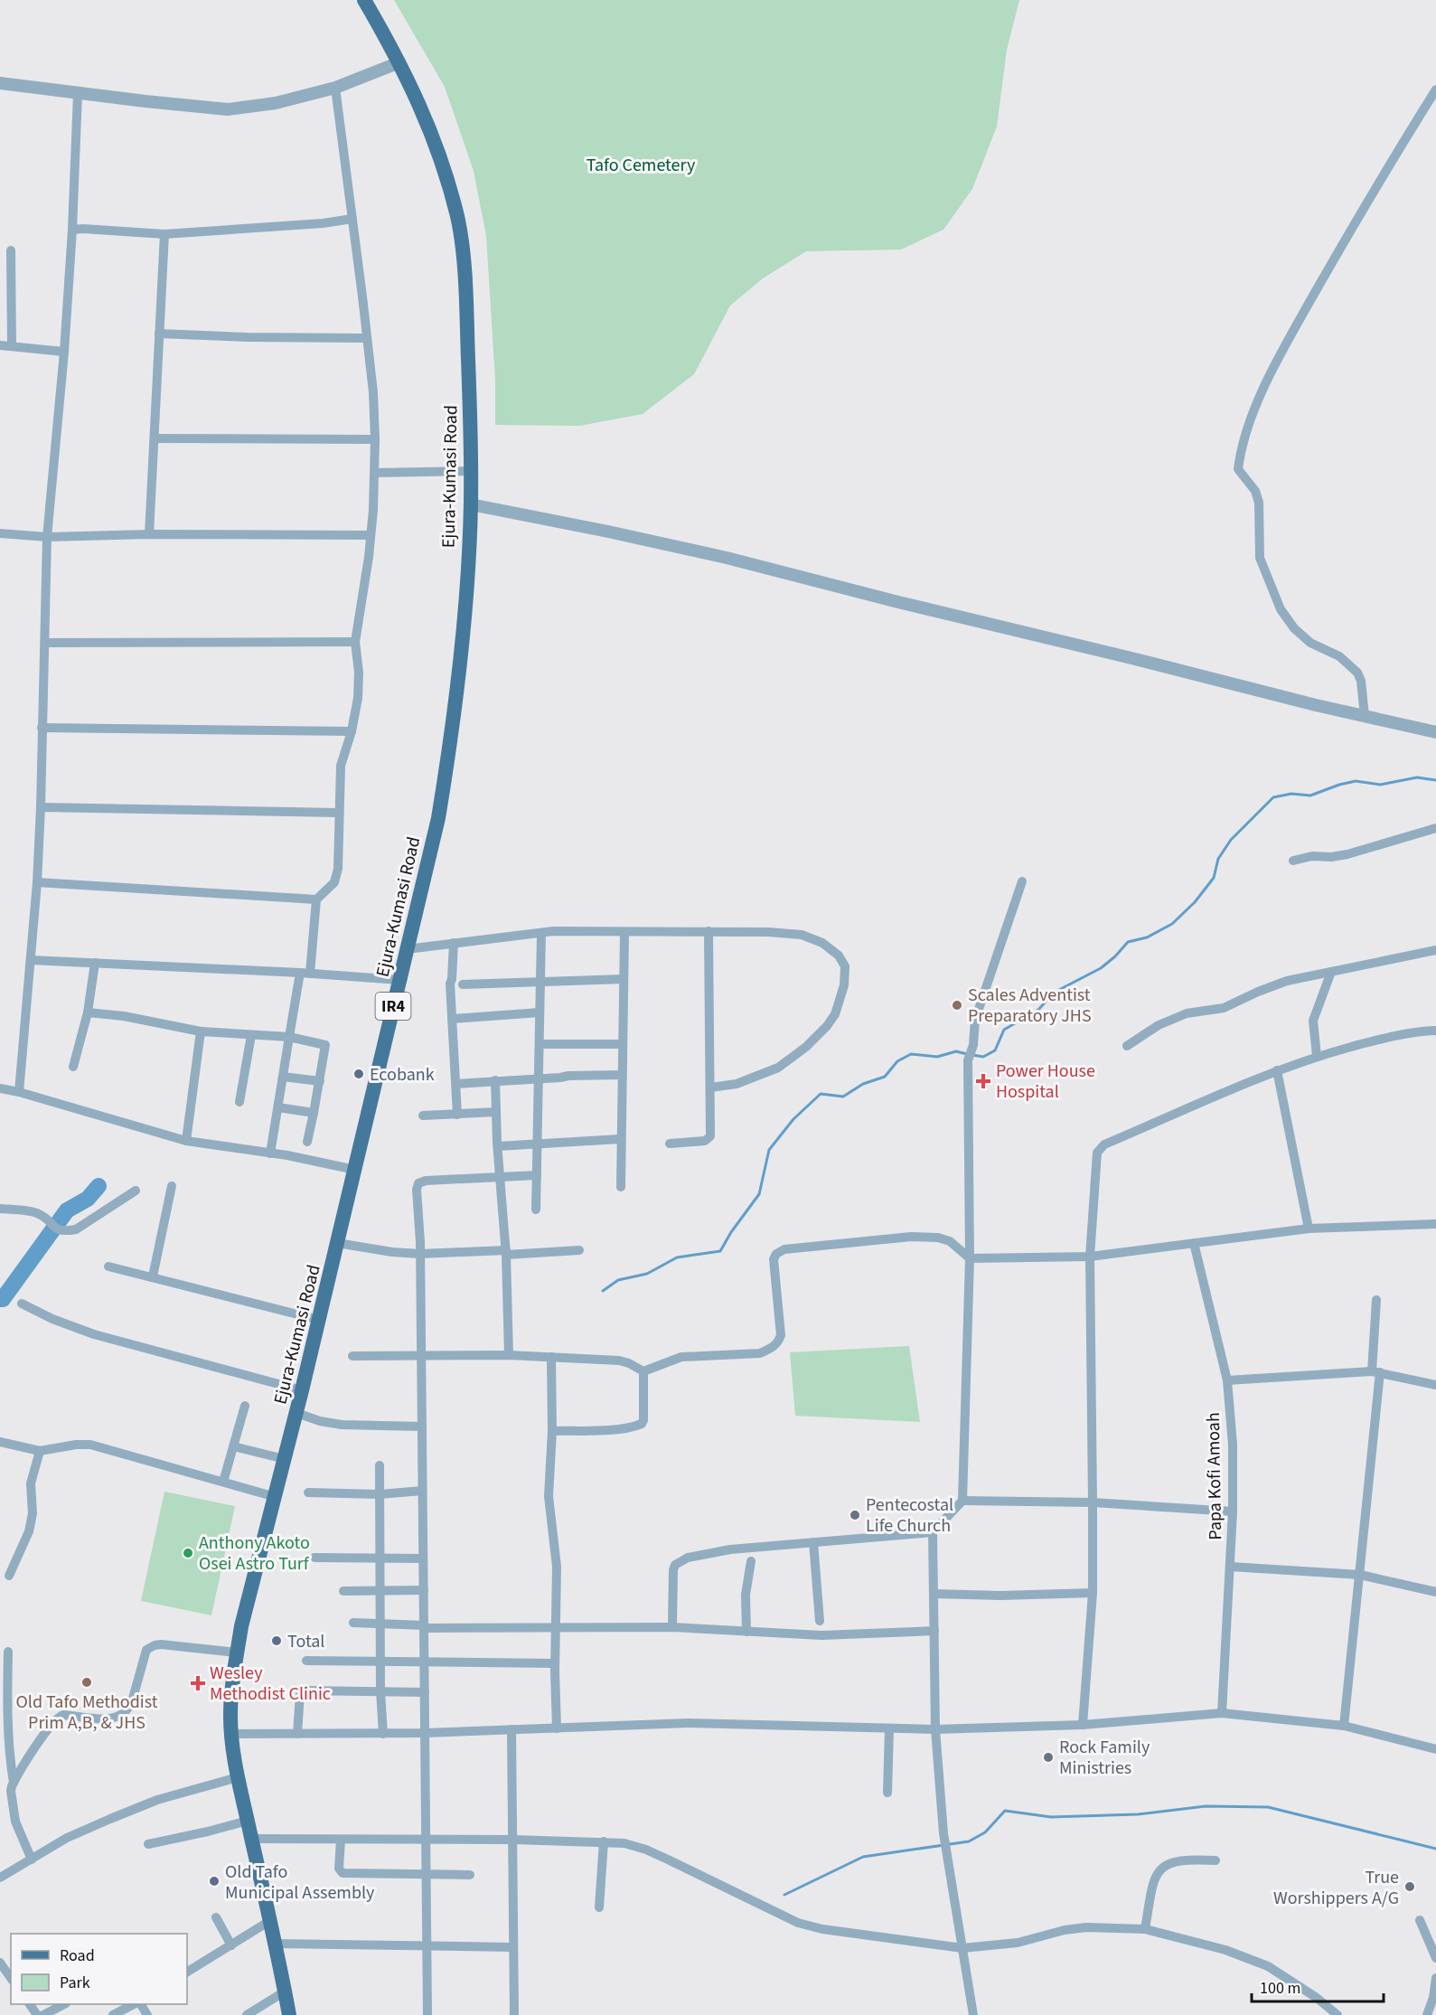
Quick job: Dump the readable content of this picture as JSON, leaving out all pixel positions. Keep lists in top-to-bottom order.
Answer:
{
  "streets": {
    "main road": ["Ejura-Kumasi Road", "IR4"],
    "street": ["Papa Kofi Amoah"]
  },
  "parks": ["Tafo Cemetery"],
  "places": {
    "other": [
      "Scales Adventist Preparatory JHS",
      "Ecobank",
      "Pentecostal Life Church",
      "Anthony Akoto Osei Astro Turf",
      "Total",
      "Old Tafo Methodist Prim A,B, & JHS",
      "Rock Family Ministries",
      "Old Tafo Municipal Assembly",
      "True Worshippers A/G"
    ],
    "health": ["Power House Hospital", "Wesley Methodist Clinic"]
  },
  "legend": ["Road", "Park"],
  "scale_bar": "100 m"
}
